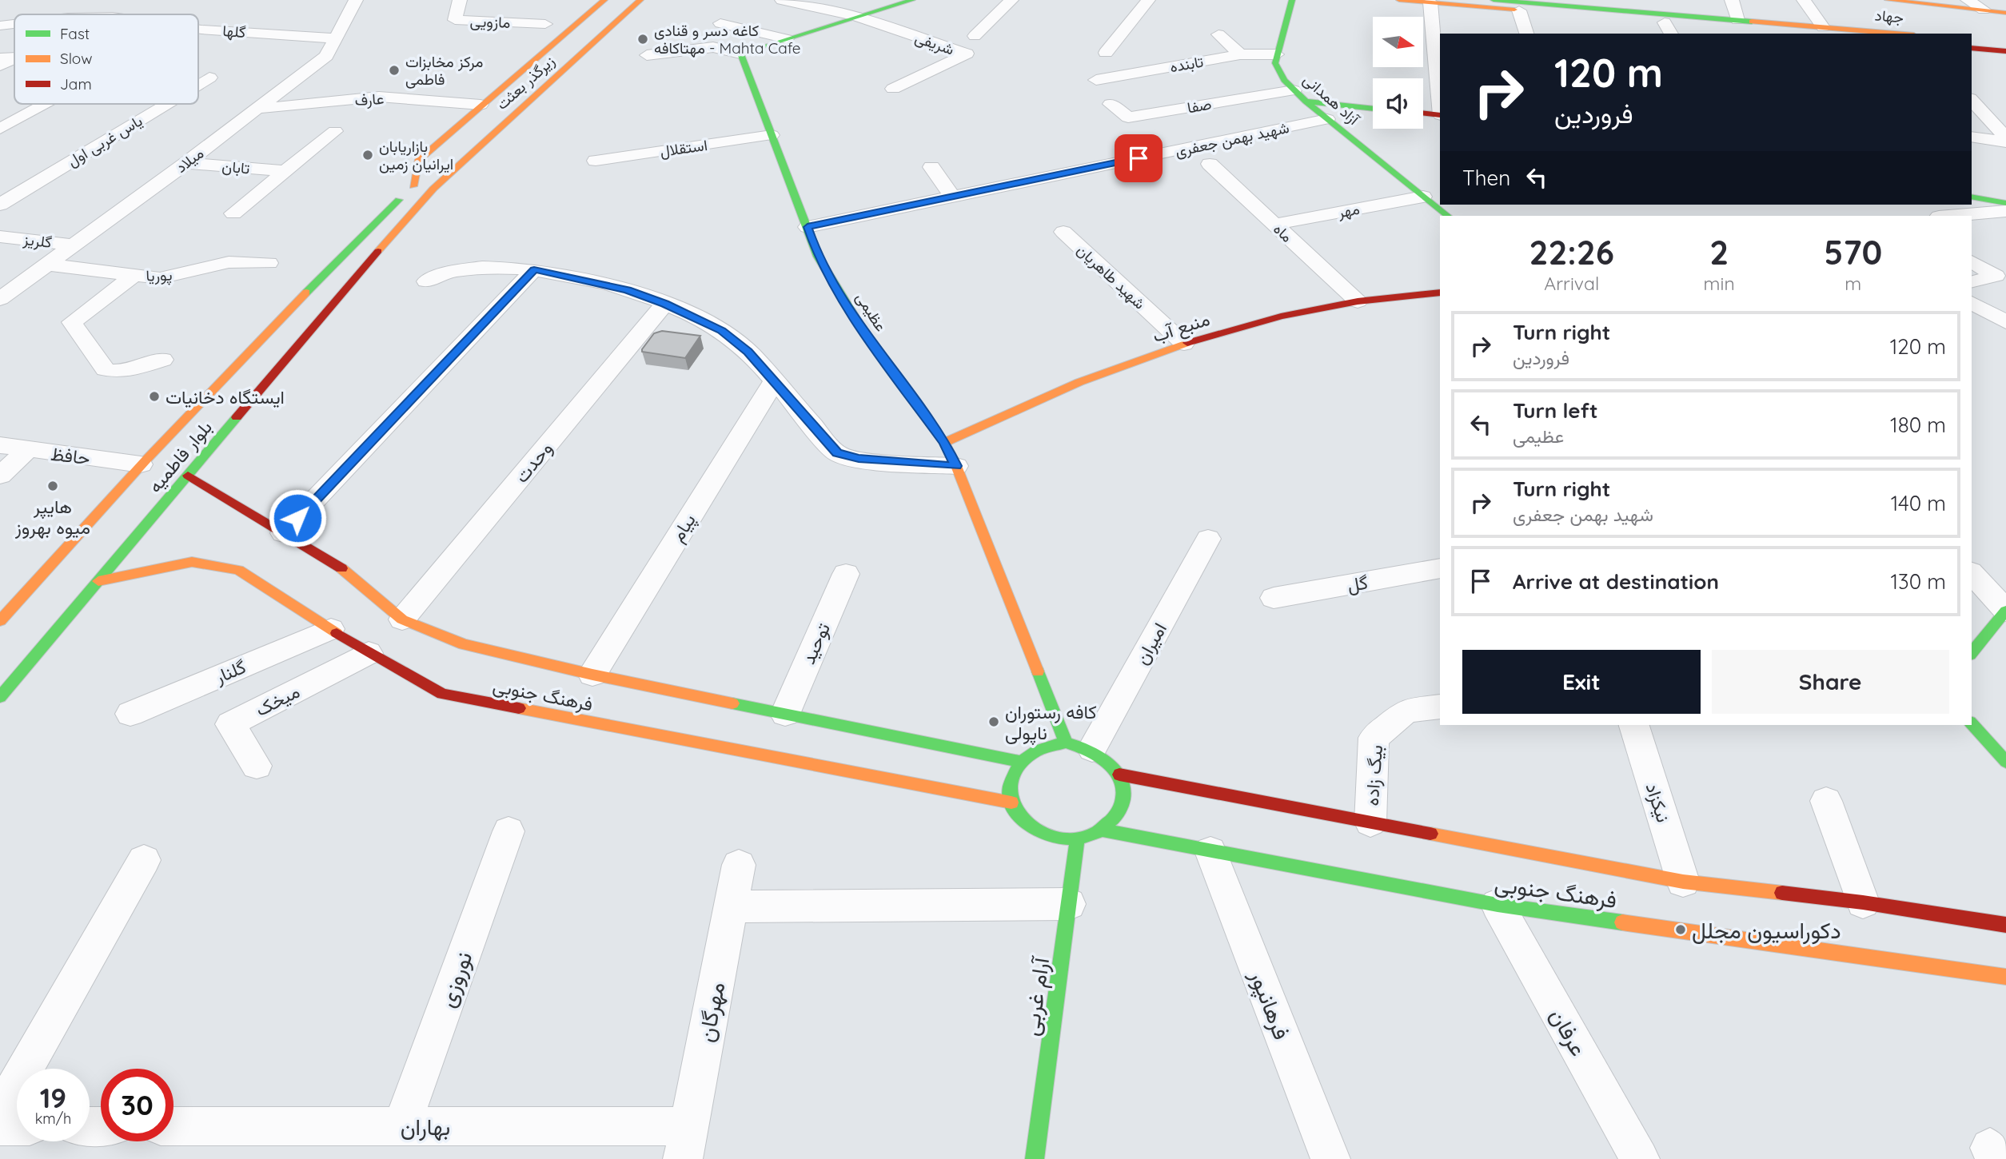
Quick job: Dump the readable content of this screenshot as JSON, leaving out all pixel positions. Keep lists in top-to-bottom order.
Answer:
{
  "streets": {
    "main road": [
      "جهاد",
      "زیرگذر بعثت",
      "آزاد همدانی",
      "عظیمی",
      "منبع آب",
      "بلوار فاطمیه",
      "فرهنگ جنوبی",
      "آرام غربی"
    ],
    "street": [
      "مازویی",
      "گلها",
      "شریفی",
      "تابنده",
      "عارف",
      "صفا",
      "شهید بهمن جعفری",
      "یاس غربی اول",
      "استقلال",
      "میلاد",
      "تابان",
      "مهر",
      "ماه",
      "گلریز",
      "پوریا",
      "شهید طاهریان",
      "حافظ",
      "وحدت",
      "پیام",
      "گل",
      "توحید",
      "امیران",
      "گلنار",
      "میخک",
      "بیگ زاده",
      "نیکزاد",
      "نوروزی",
      "فرهانپور",
      "مهرگان",
      "عرفان",
      "بهاران"
    ]
  },
  "crossings": [
    ["گلها", "میلاد"],
    ["تابنده", "آزاد همدانی"],
    ["زیرگذر بعثت", "بلوار فاطمیه"],
    ["عارف", "میلاد"],
    ["آزاد همدانی", "صفا"],
    ["آزاد همدانی", "شهید بهمن جعفری"],
    ["آزاد همدانی", "مهر"],
    ["شهید بهمن جعفری", "عظیمی"],
    ["استقلال", "عظیمی"],
    ["میلاد", "تابان"],
    ["میلاد", "گلریز"],
    ["میلاد", "پوریا"],
    ["مهر", "ماه"],
    ["ماه", "منبع آب"],
    ["شهید طاهریان", "منبع آب"],
    ["عظیمی", "منبع آب"],
    ["عظیمی", "امیران"],
    ["عظیمی", "فرهنگ جنوبی"],
    ["عظیمی", "آرام غربی"],
    ["حافظ", "بلوار فاطمیه"],
    ["بلوار فاطمیه", "فرهنگ جنوبی"],
    ["وحدت", "فرهنگ جنوبی"],
    ["پیام", "فرهنگ جنوبی"],
    ["توحید", "فرهنگ جنوبی"],
    ["امیران", "فرهنگ جنوبی"],
    ["امیران", "آرام غربی"],
    ["گلنار", "فرهنگ جنوبی"],
    ["فرهنگ جنوبی", "میخک"],
    ["فرهنگ جنوبی", "بیگ زاده"],
    ["فرهنگ جنوبی", "نیکزاد"],
    ["فرهنگ جنوبی", "آرام غربی"],
    ["فرهنگ جنوبی", "فرهانپور"],
    ["فرهنگ جنوبی", "عرفان"],
    ["نوروزی", "بهاران"],
    ["مهرگان", "بهاران"]
  ],
  "places": [
    "کاغه دسر و قنادی مهتاکافه - Mahta Cafe",
    "مرکز مخابزات فاطمی",
    "بازاریابان ایرانیان زمین",
    "ایستگاه دخانیات",
    "هایپر میوه بهروز",
    "کافه رستوران ناپولی",
    "دکوراسیون مجلل"
  ],
  "legend": ["Fast", "Slow", "Jam"],
  "north": "right",
  "page": {
    "turn": ["120 m", "فروردین"],
    "then": "Then",
    "eta": [
      "22:26",
      "Arrival",
      "2",
      "min",
      "570",
      "m"
    ],
    "list": [
      {
        "name": "Turn right",
        "note": "فروردین",
        "value": "120 m"
      },
      {
        "name": "Turn left",
        "note": "عظیمی",
        "value": "180 m"
      },
      {
        "name": "Turn right",
        "note": "شهید بهمن جعفری",
        "value": "140 m"
      },
      {
        "name": "Arrive at destination",
        "value": "130 m"
      }
    ],
    "buttons": ["Exit", "Share"],
    "speed": "19 km/h",
    "limit": "30"
  }
}
